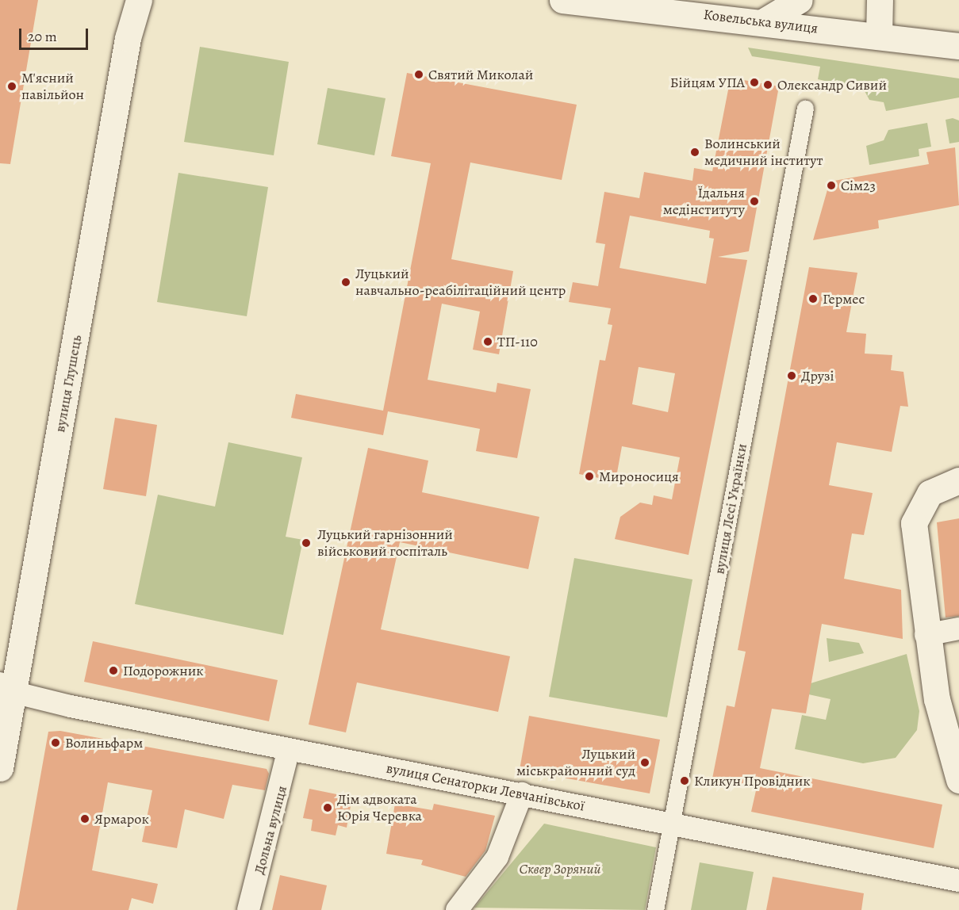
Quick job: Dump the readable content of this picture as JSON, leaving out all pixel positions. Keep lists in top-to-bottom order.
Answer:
{
  "streets": {
    "main road": ["Ковельська вулиця", "вулиця Глушець"],
    "street": ["вулиця Лесі Українки", "вулиця Сенаторки Левчанівської", "Дольна вулиця"]
  },
  "crossings": [
    ["вулиця Глушець", "вулиця Сенаторки Левчанівської"],
    ["вулиця Лесі Українки", "вулиця Сенаторки Левчанівської"],
    ["вулиця Сенаторки Левчанівської", "Дольна вулиця"]
  ],
  "parks": ["Сквер Зоряний"],
  "places": [
    "Святий Миколай",
    "Бійцям УПА",
    "Олександр Сивий",
    "М'ясний павільйон",
    "Волинський медичний інститут",
    "Сім23",
    "Їдальня медінституту",
    "Луцький навчально-реабілітаційний центр",
    "Гермес",
    "ТП-110",
    "Друзі",
    "Мироносиця",
    "Луцький гарнізонний військовий госпіталь",
    "Подорожник",
    "Волиньфарм",
    "Луцький міськрайонний суд",
    "Кликун Провідник",
    "Дім адвоката Юрія Черевка",
    "Ярмарок"
  ],
  "scale_bar": "20 m"
}
